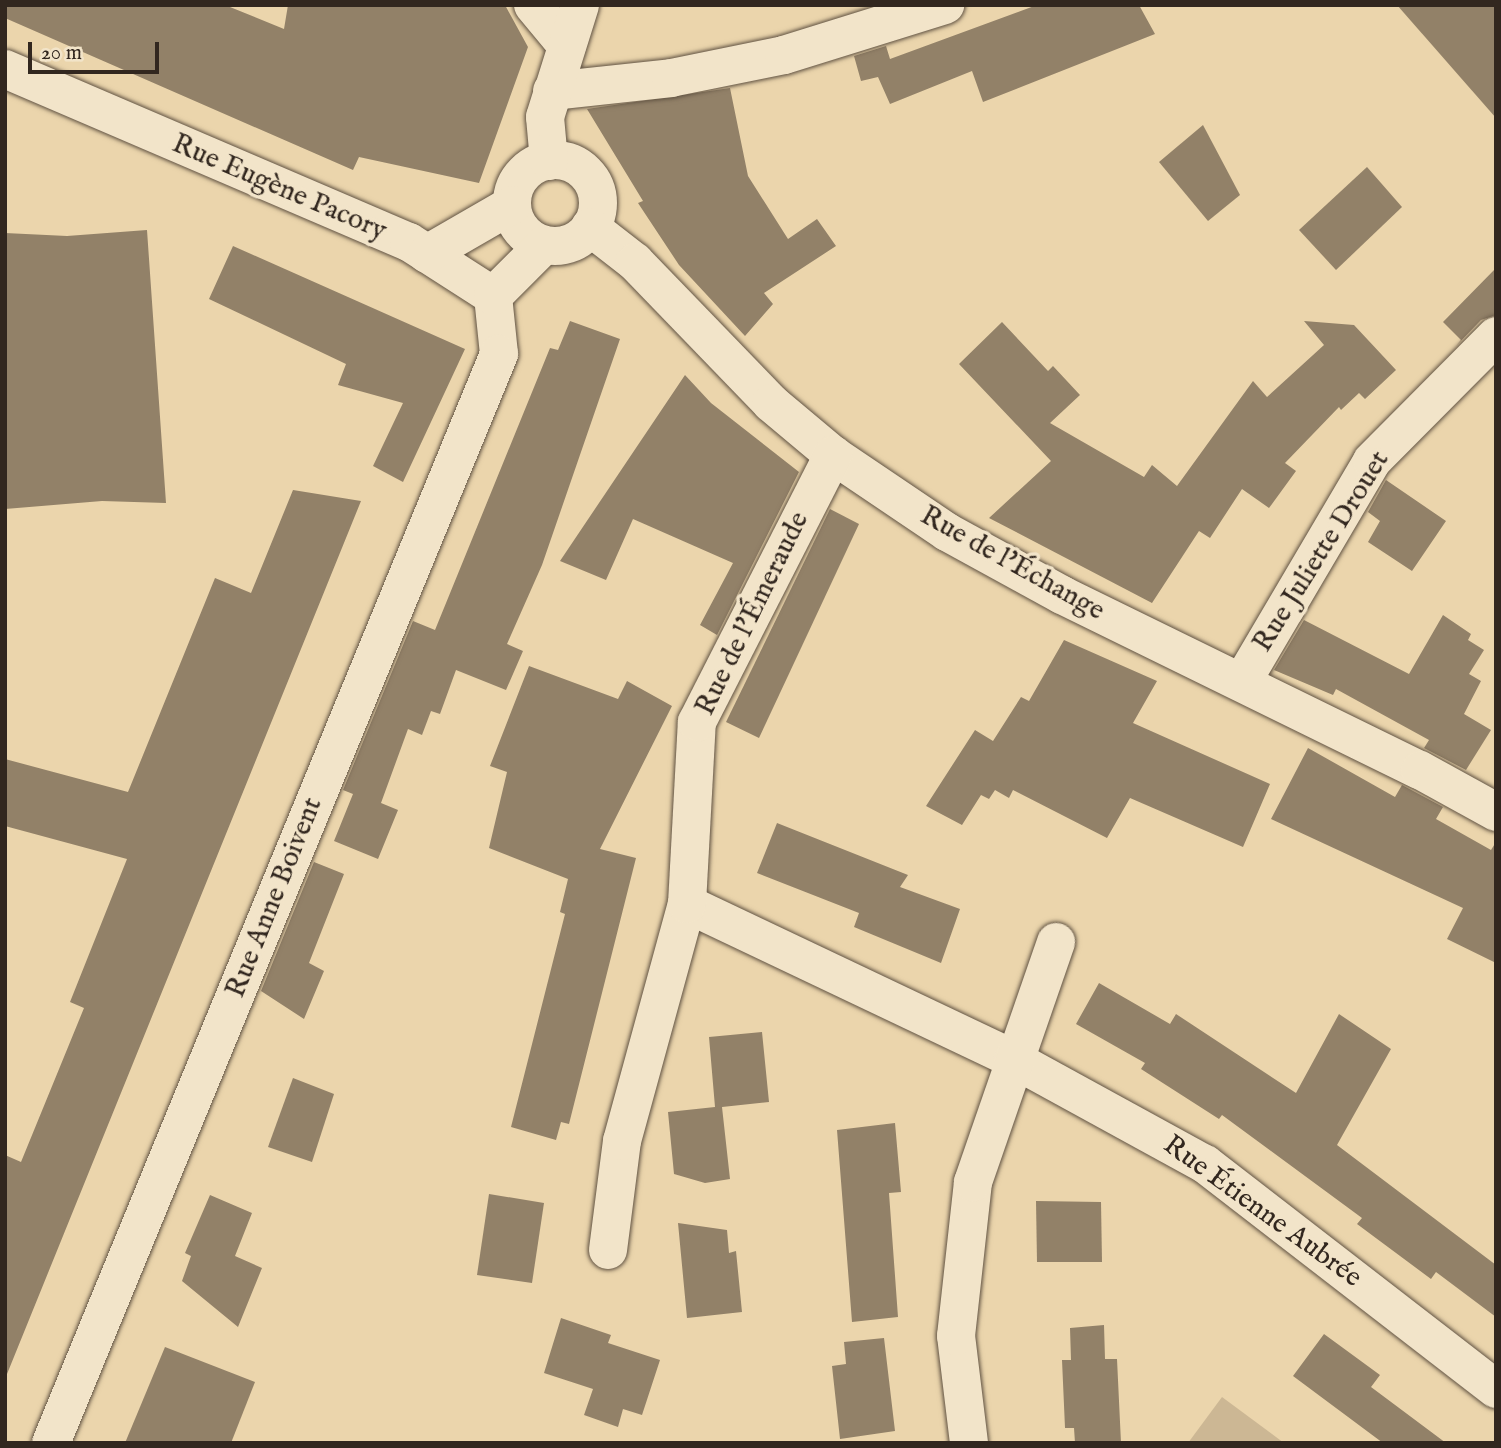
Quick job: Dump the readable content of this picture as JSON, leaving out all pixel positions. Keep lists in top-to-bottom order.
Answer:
{
  "streets": {
    "street": [
      "Rue Eugène Pacory",
      "Rue Juliette Drouet",
      "Rue de l'Échange",
      "Rue de l'Émeraude",
      "Rue Anne Boivent",
      "Rue Étienne Aubrée"
    ]
  },
  "crossings": [
    ["Rue Eugène Pacory", "Rue Anne Boivent"],
    ["Rue Juliette Drouet", "Rue de l'Échange"],
    ["Rue de l'Échange", "Rue de l'Émeraude"]
  ],
  "scale_bar": "20 m"
}
